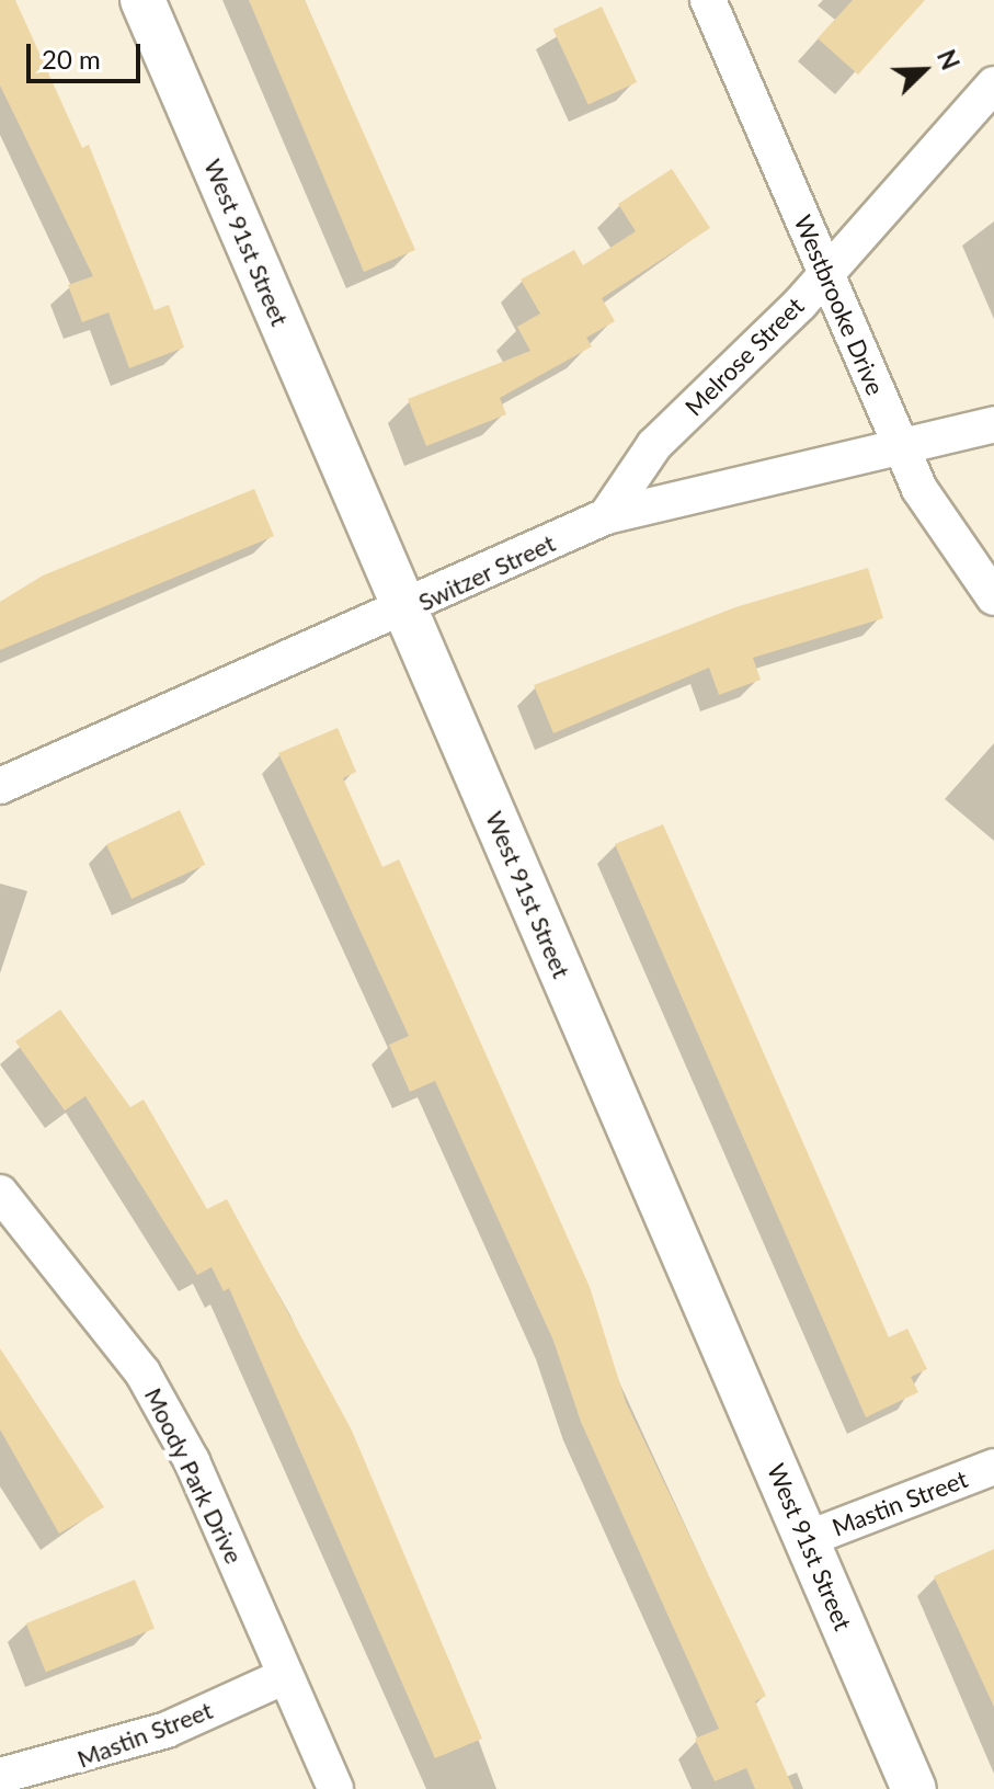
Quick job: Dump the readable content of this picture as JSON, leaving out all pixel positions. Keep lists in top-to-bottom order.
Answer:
{
  "streets": {
    "street": [
      "West 91st Street",
      "Westbrooke Drive",
      "Melrose Street",
      "Switzer Street",
      "Moody Park Drive",
      "Mastin Street"
    ]
  },
  "crossings": [
    ["West 91st Street", "Switzer Street"],
    ["West 91st Street", "Mastin Street"],
    ["Westbrooke Drive", "Melrose Street"],
    ["Westbrooke Drive", "Switzer Street"],
    ["Melrose Street", "Switzer Street"],
    ["Moody Park Drive", "Mastin Street"]
  ],
  "scale_bar": "20 m",
  "north": "top right"
}
